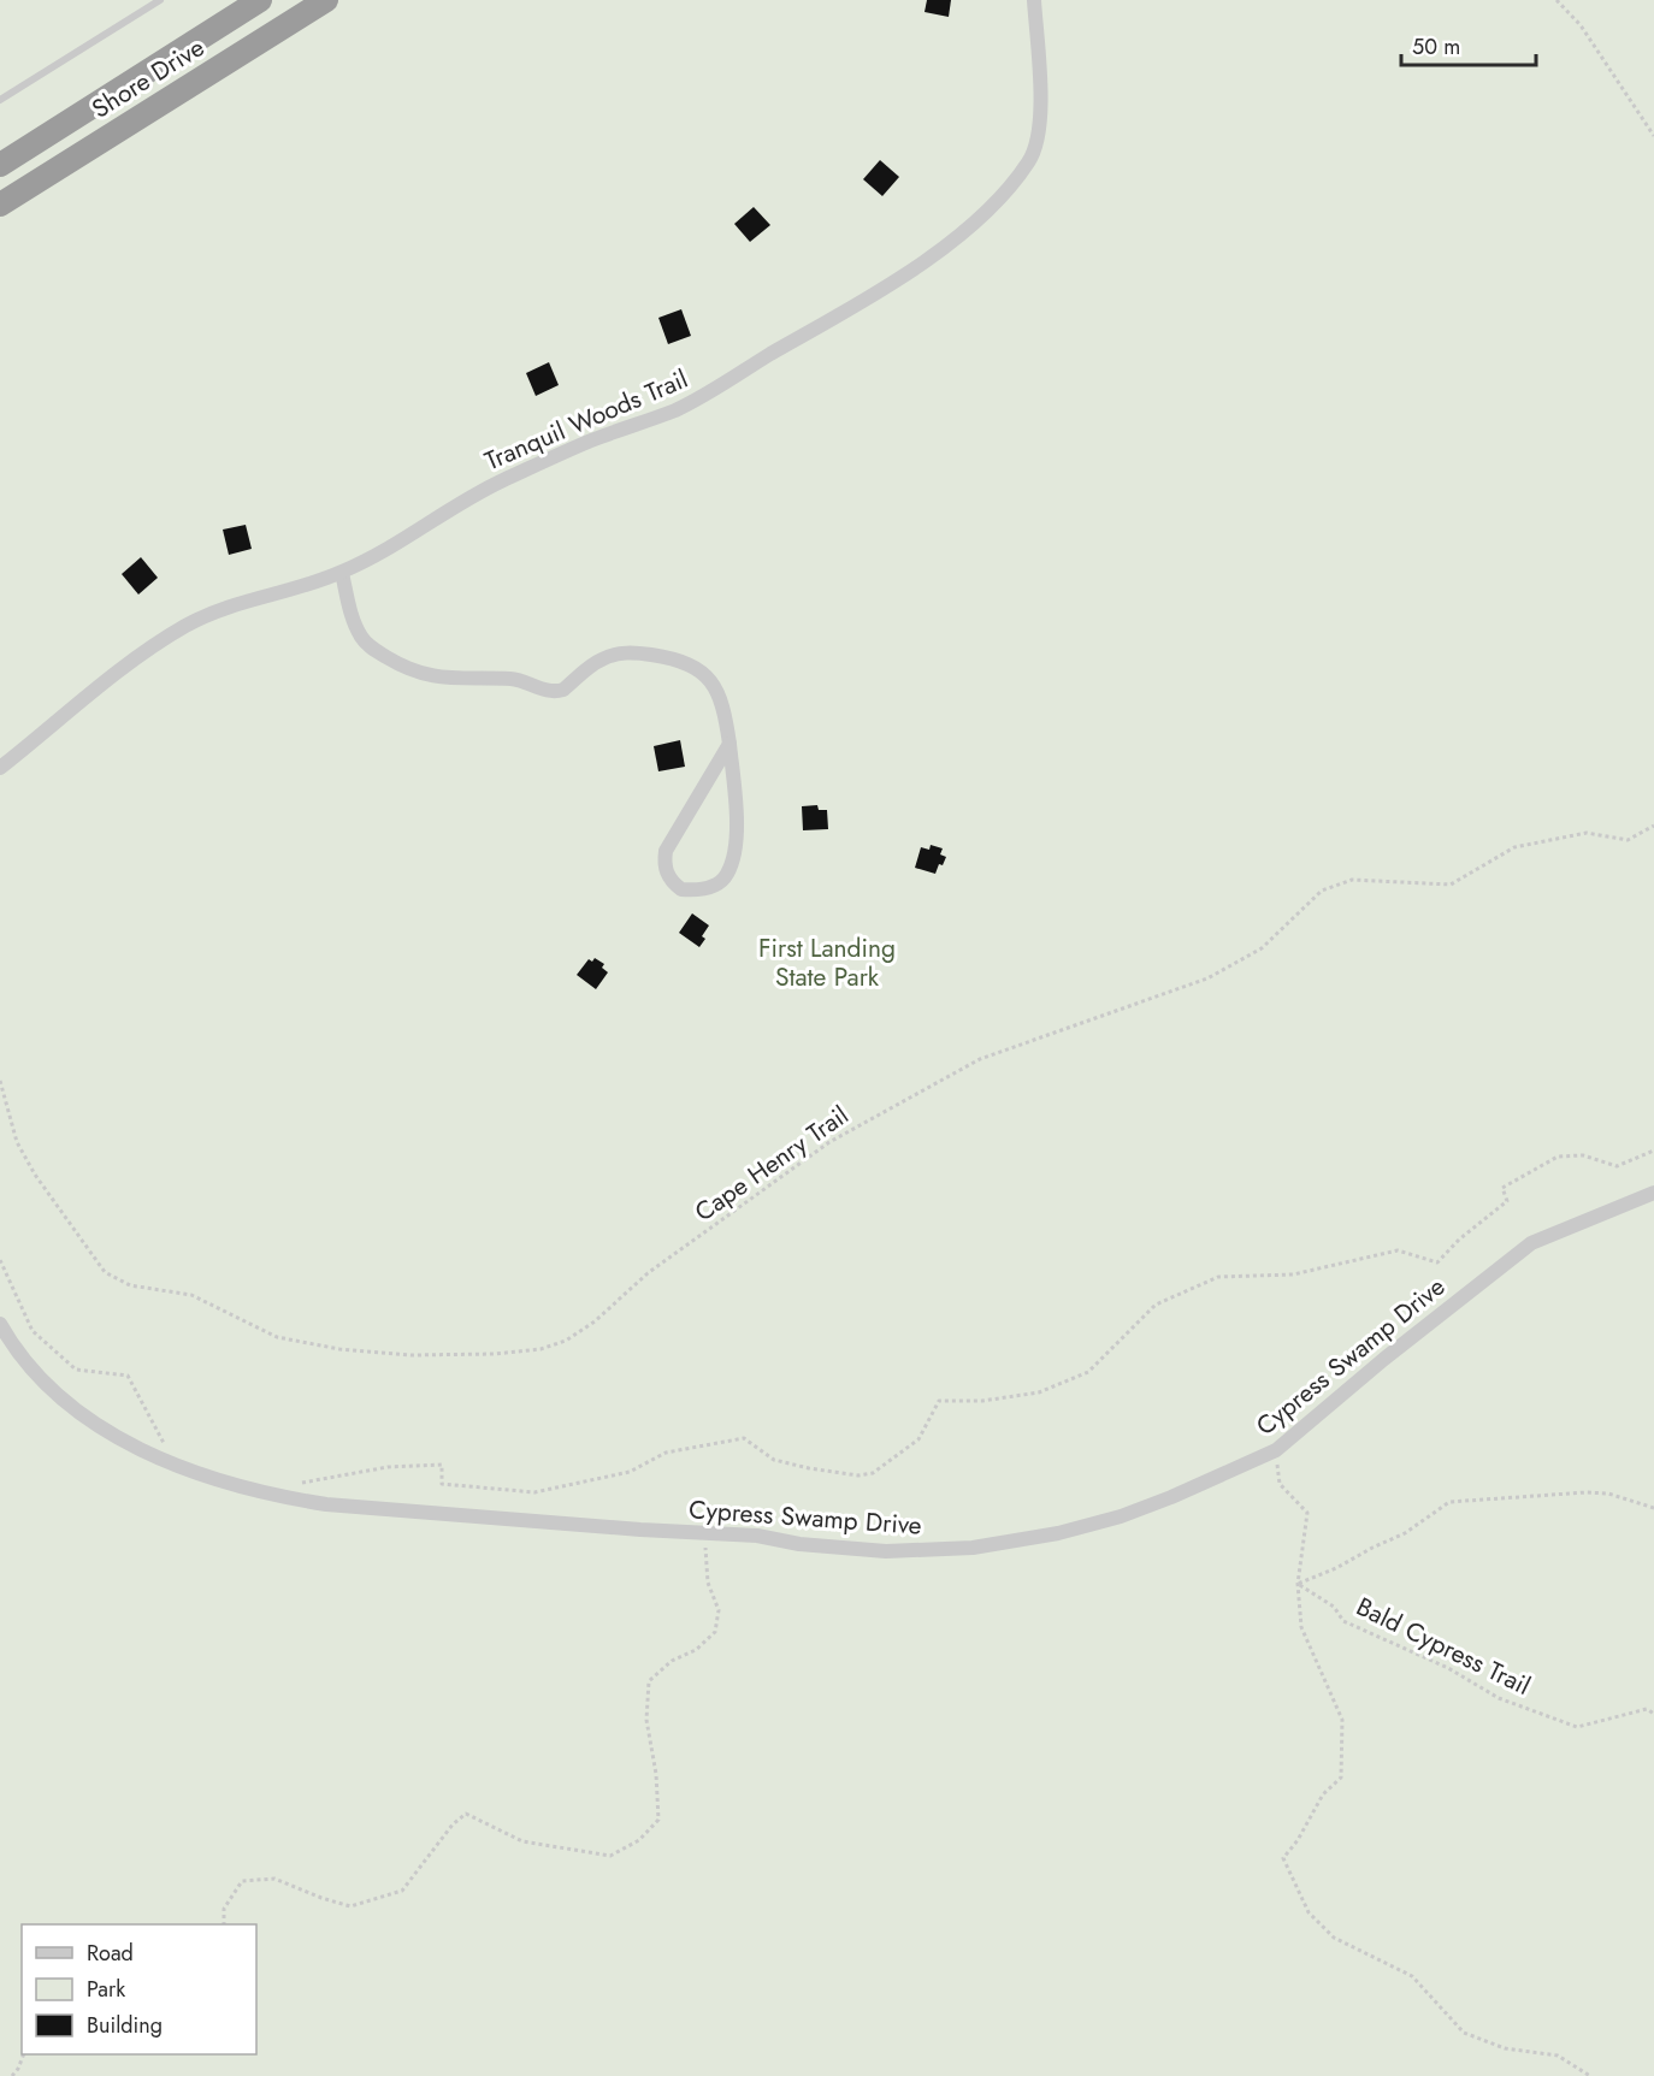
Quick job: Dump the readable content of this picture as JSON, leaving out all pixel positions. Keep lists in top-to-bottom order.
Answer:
{
  "streets": {
    "highway": ["Shore Drive"],
    "street": ["Tranquil Woods Trail", "Cypress Swamp Drive"],
    "path": ["Cape Henry Trail", "Bald Cypress Trail"]
  },
  "parks": ["First Landing State Park"],
  "legend": ["Road", "Park", "Building"],
  "scale_bar": "50 m"
}
